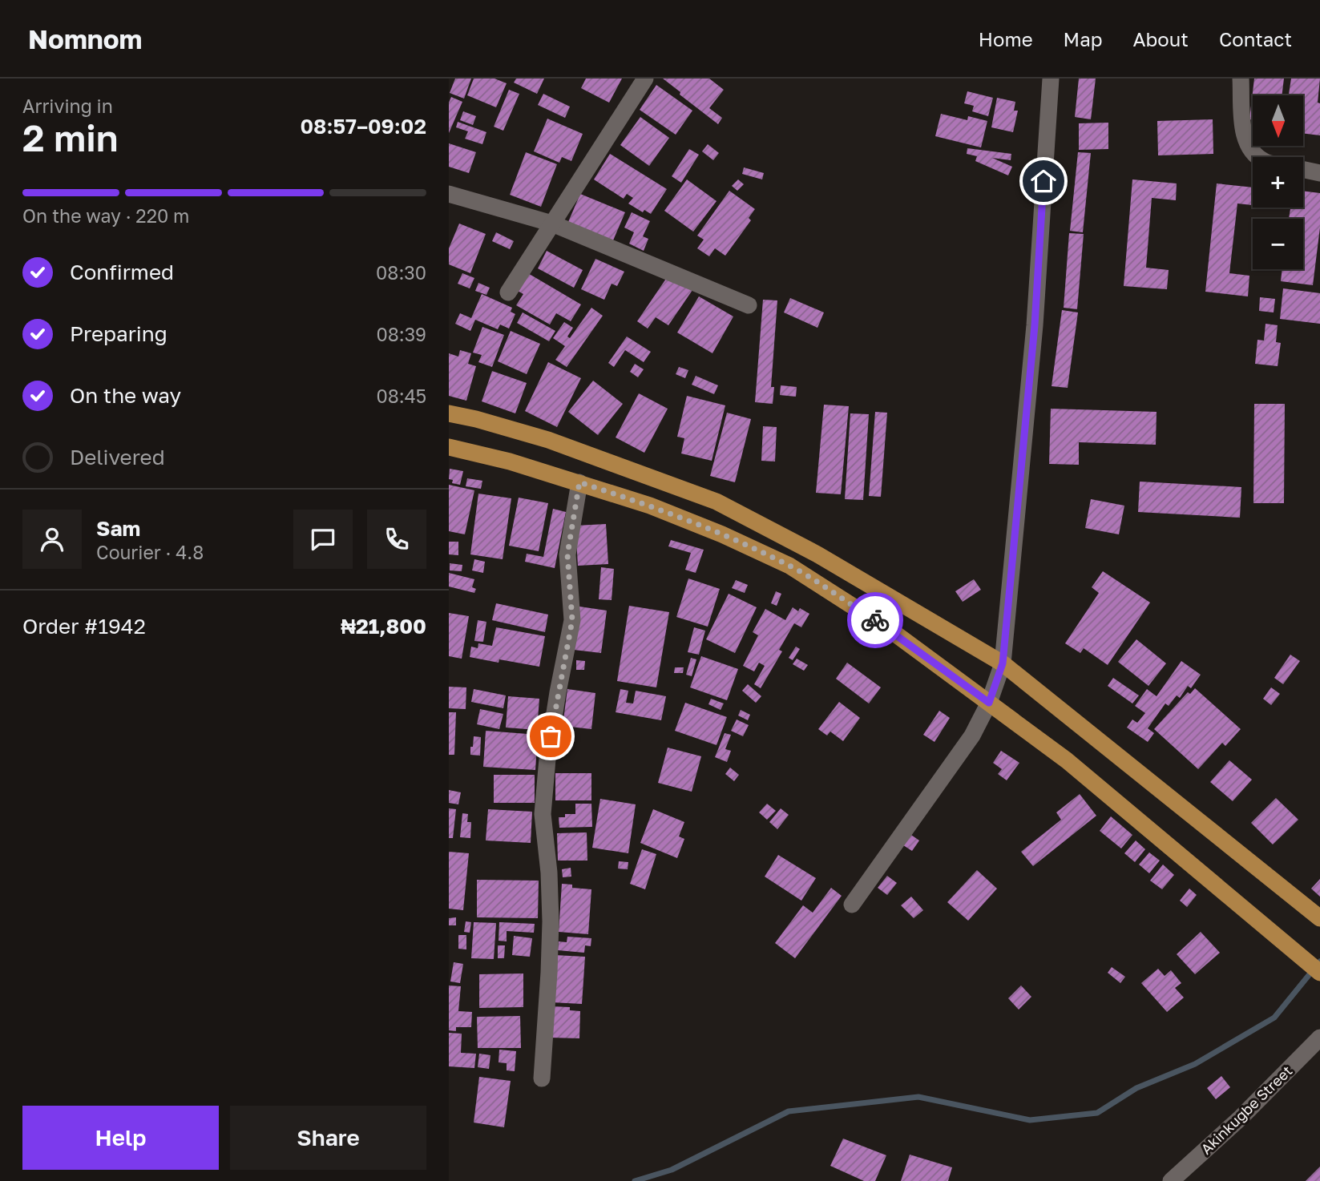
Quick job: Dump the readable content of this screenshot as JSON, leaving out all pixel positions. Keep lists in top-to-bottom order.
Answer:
{
  "streets": {
    "street": ["Akinkugbe Street"]
  },
  "north": "bottom",
  "page": {
    "header": "Nomnom",
    "nav": [
      "Home",
      "Map",
      "About",
      "Contact"
    ],
    "heading": ["2 min", "Arriving in", "08:57–09:02"],
    "panel": [
      "Sam",
      "Courier · 4.8",
      "Order #1942",
      "₦21,800"
    ],
    "map_buttons": ["+", "−"],
    "bar": "On the way · 220 m",
    "list": [
      ["Confirmed", "08:30"],
      ["Preparing", "08:39"],
      ["On the way", "08:45"],
      "Delivered"
    ],
    "buttons": ["Help", "Share"]
  }
}
